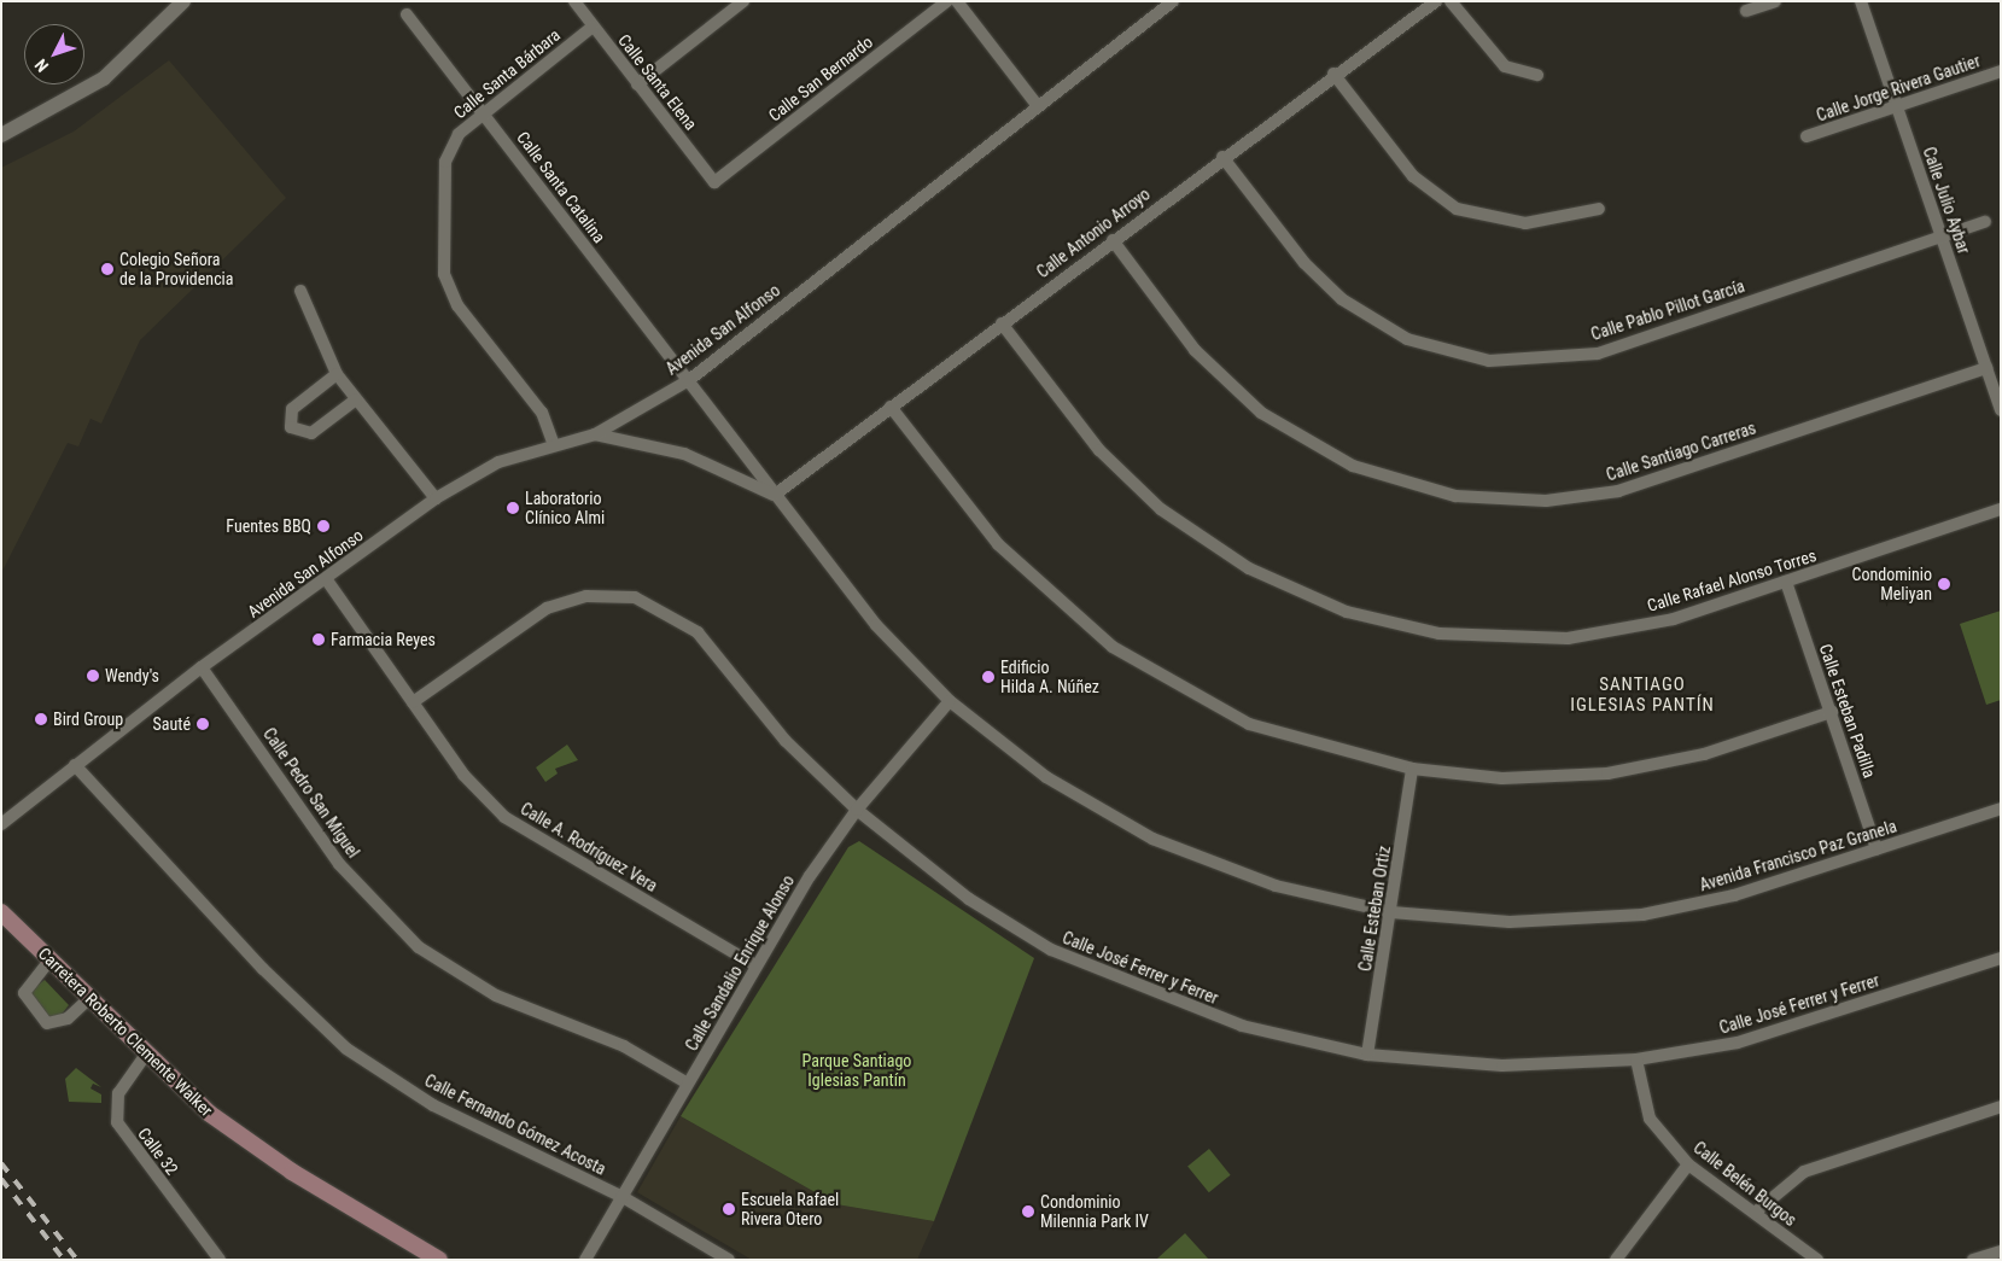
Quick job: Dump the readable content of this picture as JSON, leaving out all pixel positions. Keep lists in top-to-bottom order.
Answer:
{
  "streets": {
    "main road": ["Carretera Roberto Clemente Walker"],
    "street": [
      "Calle Santa Bárbara",
      "Calle San Bernardo",
      "Calle Santa Elena",
      "Calle Jorge Rivera Gautier",
      "Calle Santa Catalina",
      "Calle Julio Aybar",
      "Calle Antonio Arroyo",
      "Calle Pablo Pillot García",
      "Avenida San Alfonso",
      "Calle Santiago Carreras",
      "Calle Rafael Alonso Torres",
      "Calle Esteban Padilla",
      "Calle Pedro San Miguel",
      "Calle A. Rodríguez Vera",
      "Avenida Francisco Paz Granela",
      "Calle Esteban Ortiz",
      "Calle Sandalio Enrique Alonso",
      "Calle José Ferrer y Ferrer",
      "Calle Fernando Gómez Acosta",
      "Calle 32",
      "Calle Belén Burgos"
    ]
  },
  "crossings": [
    ["Calle Santa Bárbara", "Calle Santa Elena"],
    ["Calle Santa Bárbara", "Calle Santa Catalina"],
    ["Calle Santa Bárbara", "Avenida San Alfonso"],
    ["Calle San Bernardo", "Calle Santa Elena"],
    ["Calle Jorge Rivera Gautier", "Calle Julio Aybar"],
    ["Calle Santa Catalina", "Avenida San Alfonso"],
    ["Calle Santa Catalina", "Avenida Francisco Paz Granela"],
    ["Calle Julio Aybar", "Calle Pablo Pillot García"],
    ["Calle Julio Aybar", "Calle Santiago Carreras"],
    ["Calle Antonio Arroyo", "Calle Pablo Pillot García"],
    ["Calle Antonio Arroyo", "Calle Santiago Carreras"],
    ["Calle Antonio Arroyo", "Calle Rafael Alonso Torres"],
    ["Calle Antonio Arroyo", "Avenida Francisco Paz Granela"],
    ["Avenida San Alfonso", "Calle Pedro San Miguel"],
    ["Avenida San Alfonso", "Calle A. Rodríguez Vera"],
    ["Avenida San Alfonso", "Avenida Francisco Paz Granela"],
    ["Avenida San Alfonso", "Calle Fernando Gómez Acosta"],
    ["Calle Rafael Alonso Torres", "Calle Esteban Padilla"],
    ["Calle Esteban Padilla", "Avenida Francisco Paz Granela"],
    ["Calle Pedro San Miguel", "Calle Sandalio Enrique Alonso"],
    ["Calle A. Rodríguez Vera", "Calle Sandalio Enrique Alonso"],
    ["Calle A. Rodríguez Vera", "Calle José Ferrer y Ferrer"],
    ["Avenida Francisco Paz Granela", "Calle Esteban Ortiz"],
    ["Avenida Francisco Paz Granela", "Calle Sandalio Enrique Alonso"],
    ["Calle Esteban Ortiz", "Calle José Ferrer y Ferrer"],
    ["Calle Sandalio Enrique Alonso", "Calle José Ferrer y Ferrer"],
    ["Calle Sandalio Enrique Alonso", "Calle Fernando Gómez Acosta"],
    ["Calle José Ferrer y Ferrer", "Calle Belén Burgos"],
    ["Carretera Roberto Clemente Walker", "Calle 32"]
  ],
  "districts": ["SANTIAGO IGLESIAS PANTÍN"],
  "parks": ["Parque Santiago Iglesias Pantín"],
  "places": [
    "Colegio Señora de la Providencia",
    "Laboratorio Clínico Almi",
    "Fuentes BBQ",
    "Condominio Meliyan",
    "Farmacia Reyes",
    "Wendy's",
    "Edificio Hilda A. Núñez",
    "Bird Group",
    "Sauté",
    "Escuela Rafael Rivera Otero",
    "Condominio Milennia Park IV"
  ],
  "north": "bottom left"
}
